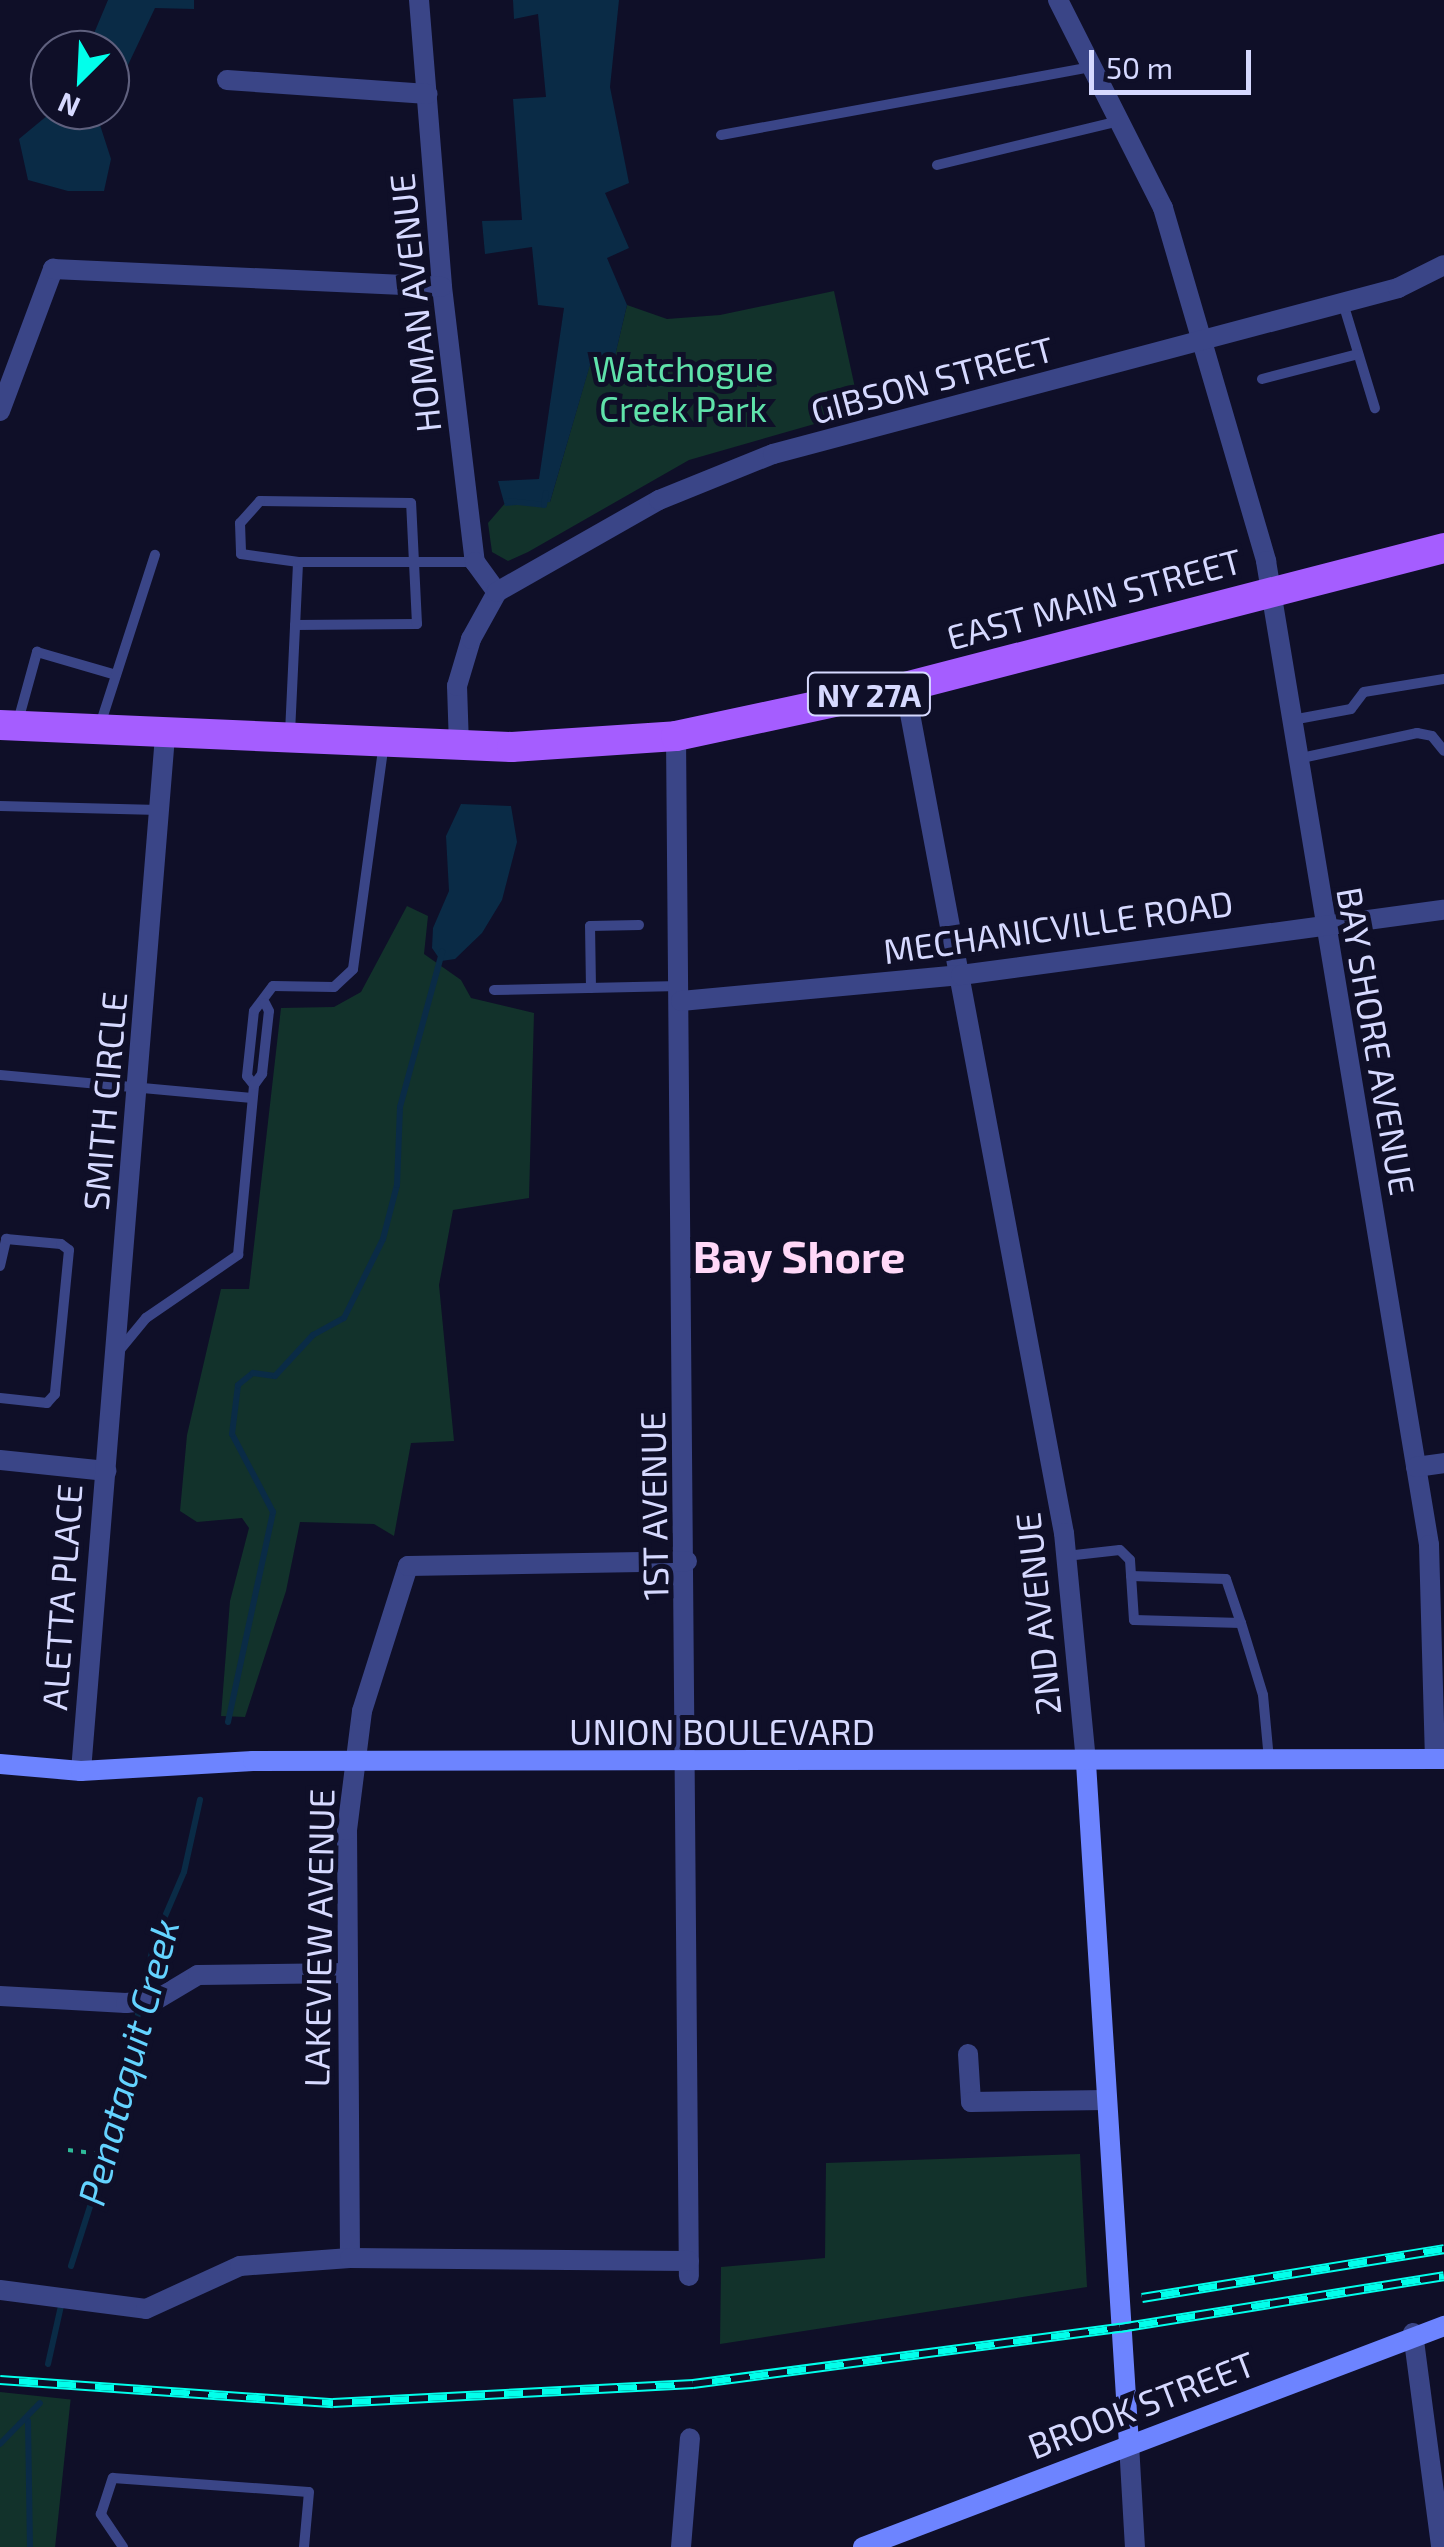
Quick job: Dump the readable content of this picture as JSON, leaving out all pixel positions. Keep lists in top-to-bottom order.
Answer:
{
  "streets": {
    "main road": [
      "EAST MAIN STREET",
      "NY 27A",
      "2ND AVENUE",
      "UNION BOULEVARD",
      "BROOK STREET"
    ],
    "street": [
      "HOMAN AVENUE",
      "GIBSON STREET",
      "MECHANICVILLE ROAD",
      "BAY SHORE AVENUE",
      "SMITH CIRCLE",
      "1ST AVENUE",
      "ALETTA PLACE",
      "LAKEVIEW AVENUE"
    ]
  },
  "crossings": [
    ["HOMAN AVENUE", "GIBSON STREET"],
    ["GIBSON STREET", "BAY SHORE AVENUE"],
    ["EAST MAIN STREET", "NY 27A"],
    ["EAST MAIN STREET", "BAY SHORE AVENUE"],
    ["EAST MAIN STREET", "SMITH CIRCLE"],
    ["EAST MAIN STREET", "1ST AVENUE"],
    ["EAST MAIN STREET", "2ND AVENUE"],
    ["NY 27A", "SMITH CIRCLE"],
    ["MECHANICVILLE ROAD", "BAY SHORE AVENUE"],
    ["MECHANICVILLE ROAD", "1ST AVENUE"],
    ["MECHANICVILLE ROAD", "2ND AVENUE"],
    ["BAY SHORE AVENUE", "UNION BOULEVARD"],
    ["SMITH CIRCLE", "ALETTA PLACE"],
    ["1ST AVENUE", "UNION BOULEVARD"],
    ["1ST AVENUE", "LAKEVIEW AVENUE"],
    ["ALETTA PLACE", "UNION BOULEVARD"],
    ["2ND AVENUE", "UNION BOULEVARD"],
    ["2ND AVENUE", "BROOK STREET"],
    ["UNION BOULEVARD", "LAKEVIEW AVENUE"]
  ],
  "districts": ["Bay Shore"],
  "water": ["Penataquit Creek"],
  "parks": ["Watchogue Creek Park"],
  "scale_bar": "50 m",
  "north": "bottom left"
}
